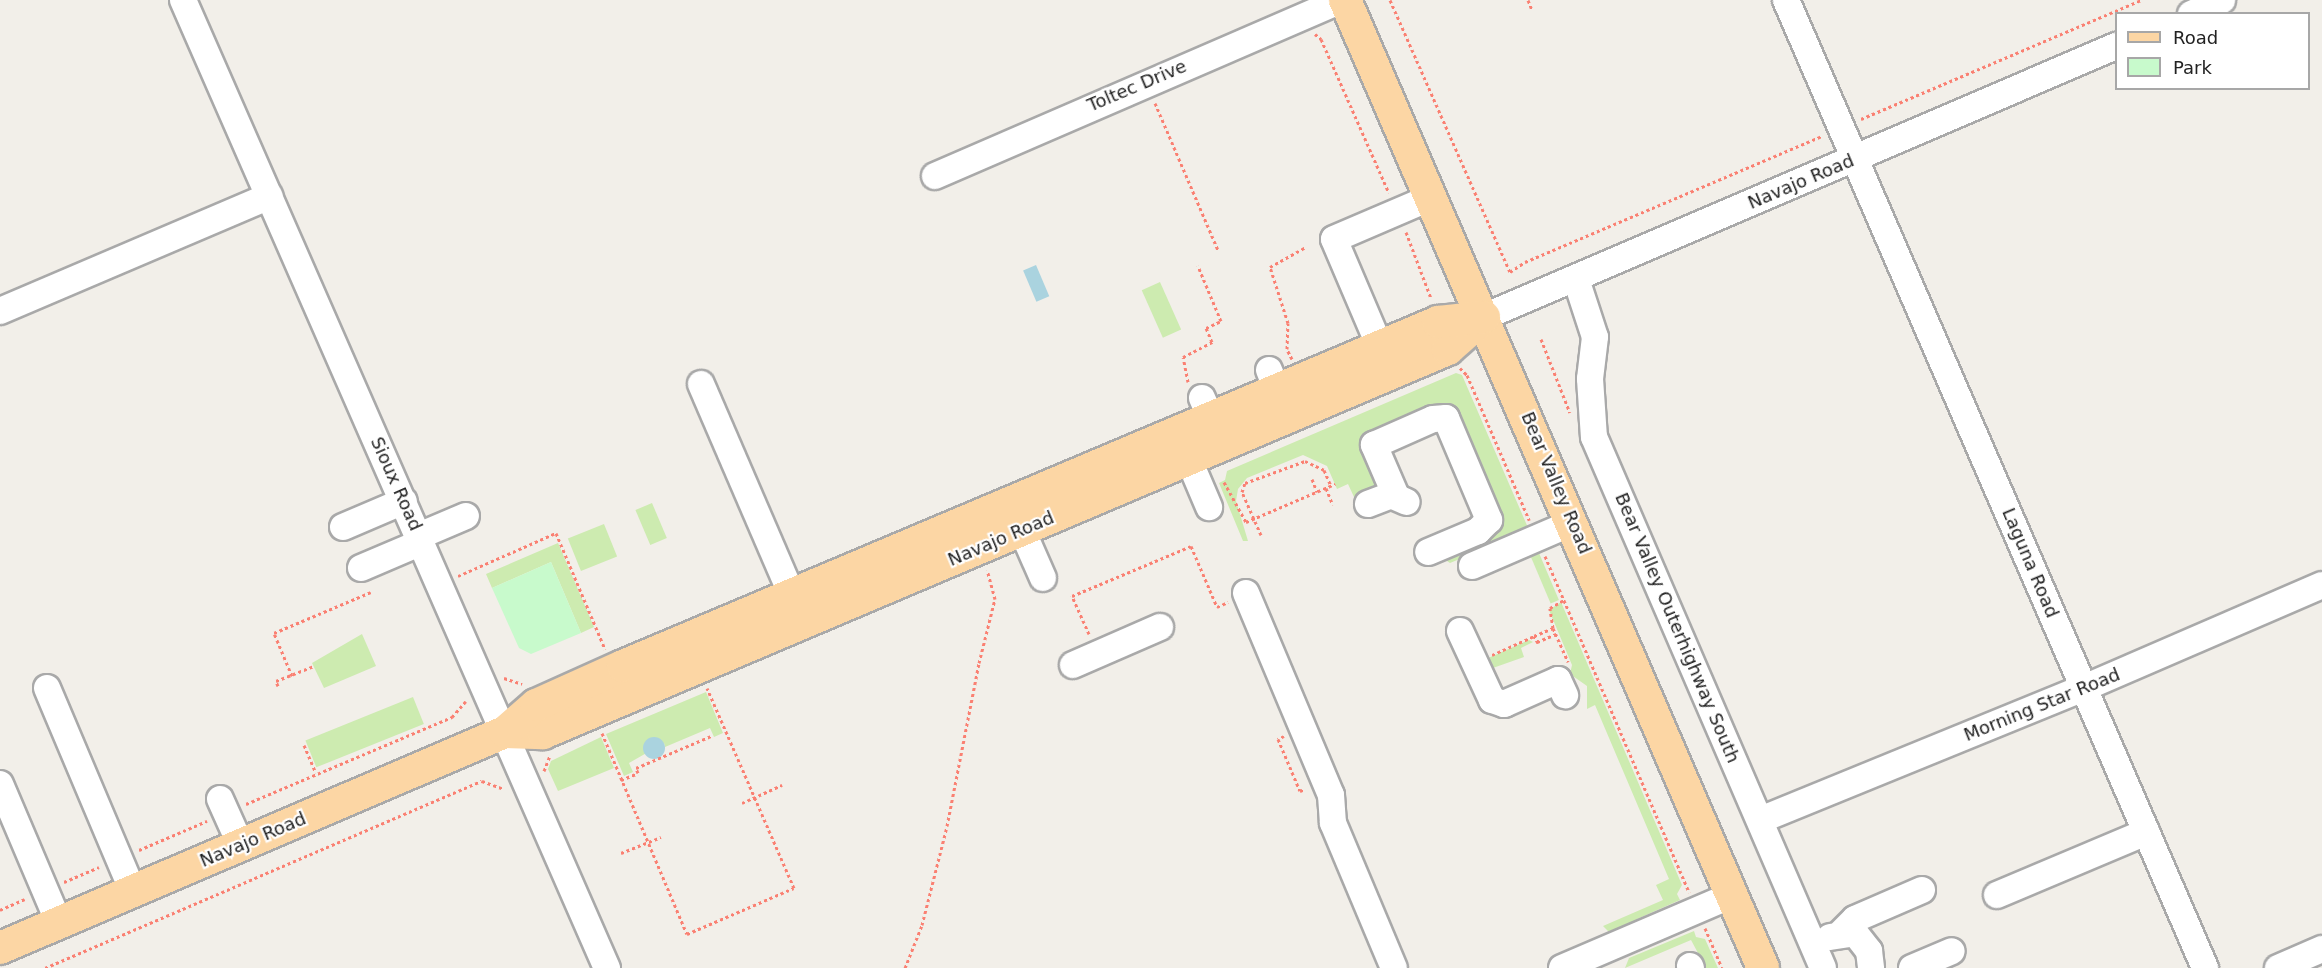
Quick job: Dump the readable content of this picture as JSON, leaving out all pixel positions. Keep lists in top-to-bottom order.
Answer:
{
  "streets": {
    "main road": ["Navajo Road", "Bear Valley Road"],
    "street": [
      "Toltec Drive",
      "Sioux Road",
      "Laguna Road",
      "Bear Valley Outerhighway South",
      "Morning Star Road"
    ]
  },
  "crossings": [
    ["Toltec Drive", "Bear Valley Road"],
    ["Navajo Road", "Bear Valley Road"],
    ["Navajo Road", "Sioux Road"],
    ["Navajo Road", "Laguna Road"],
    ["Navajo Road", "Bear Valley Outerhighway South"],
    ["Laguna Road", "Morning Star Road"],
    ["Bear Valley Outerhighway South", "Morning Star Road"]
  ],
  "legend": ["Road", "Park"]
}
